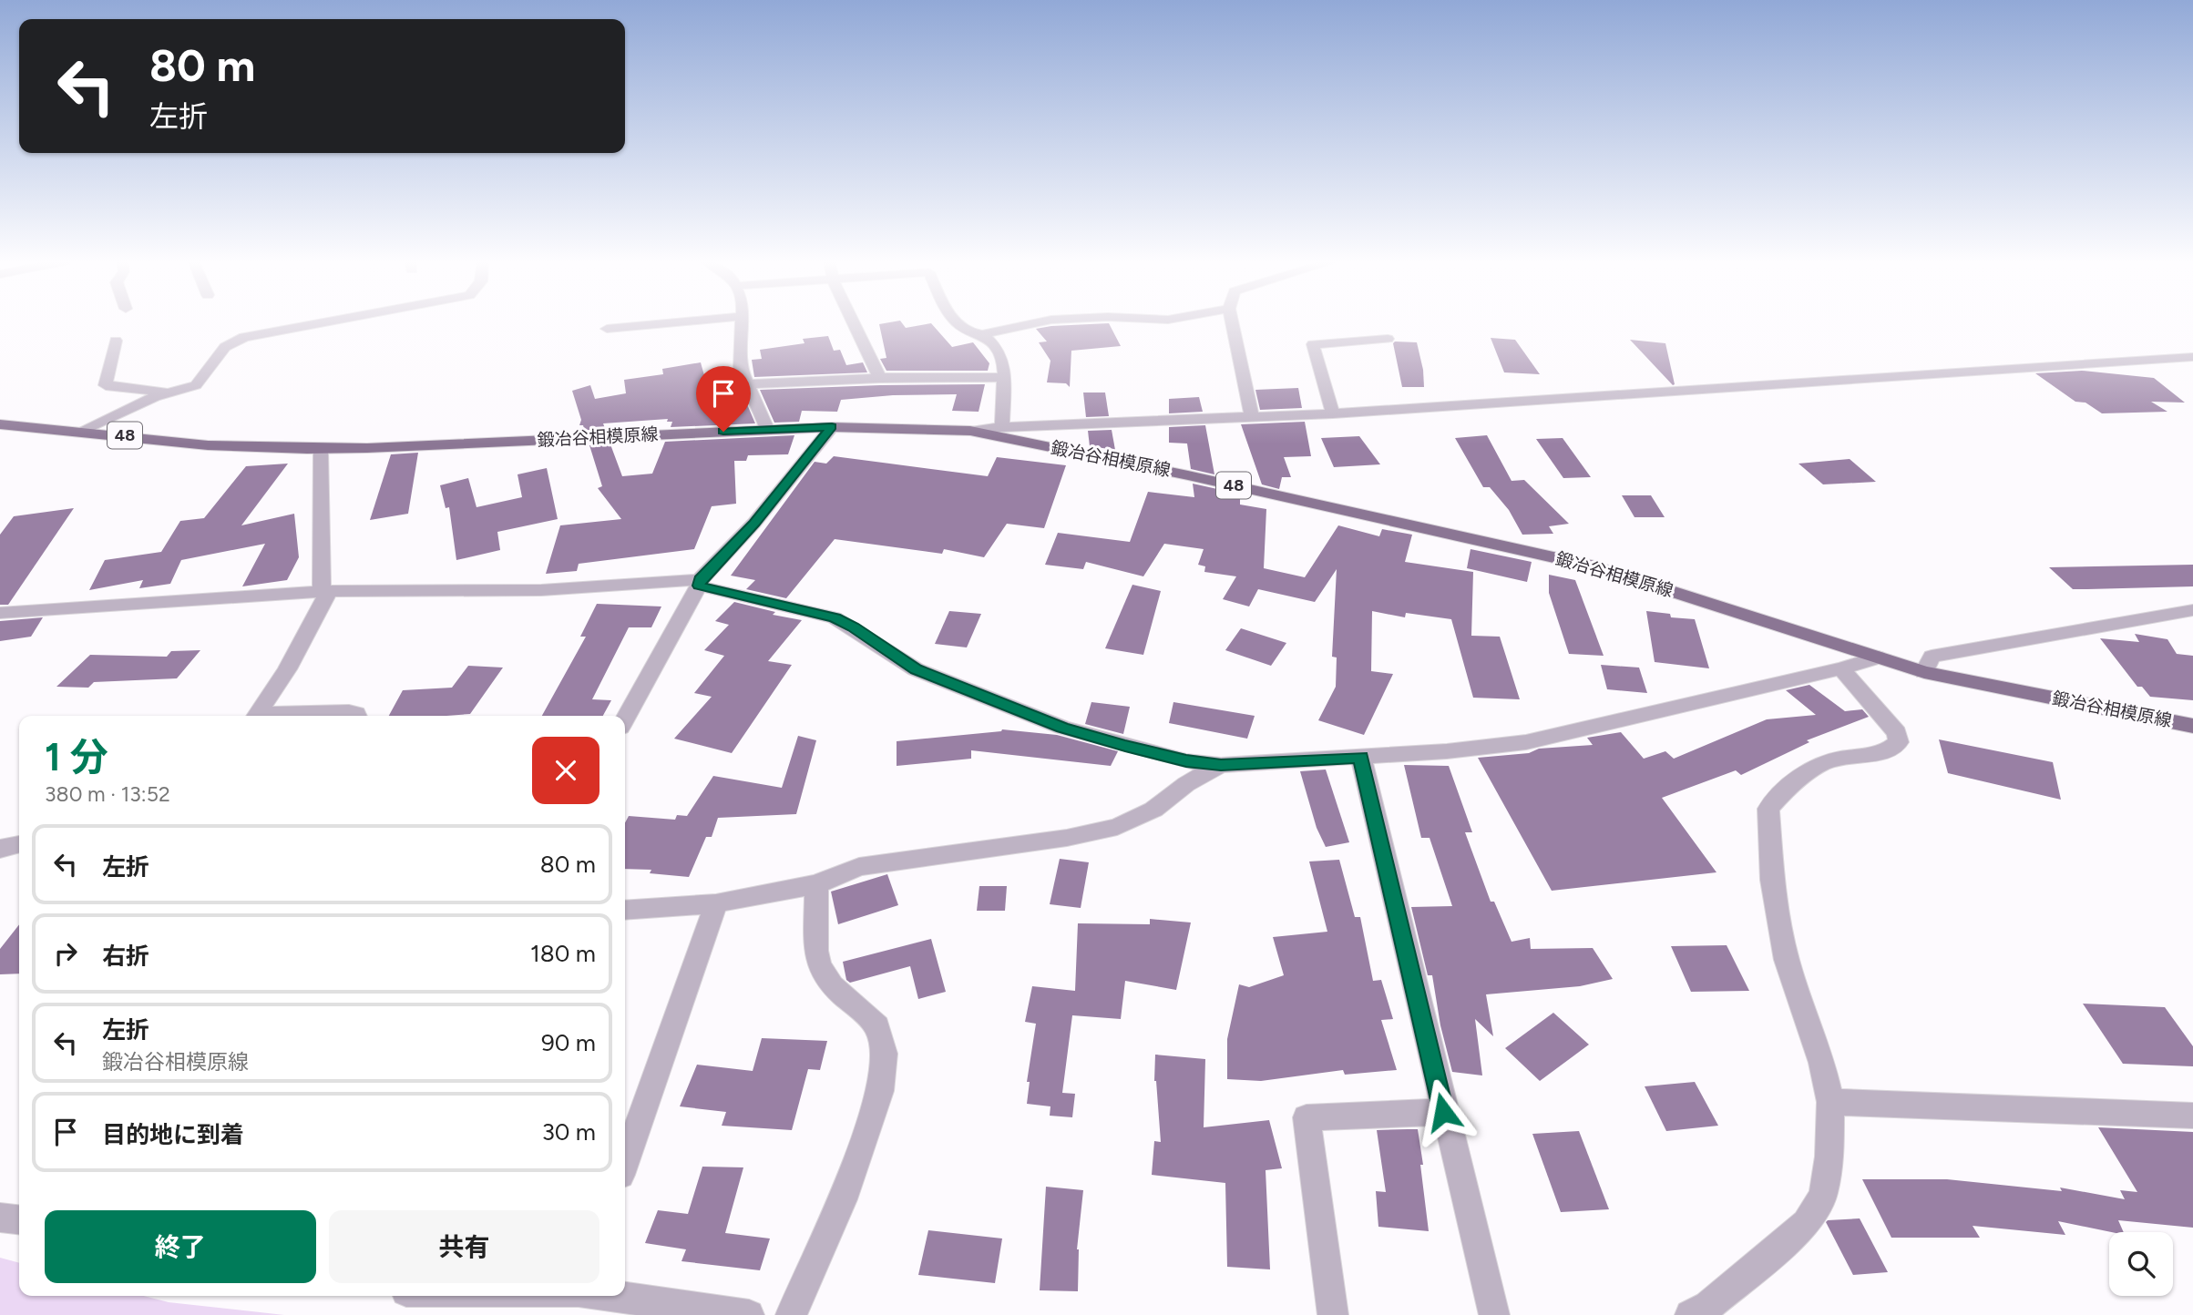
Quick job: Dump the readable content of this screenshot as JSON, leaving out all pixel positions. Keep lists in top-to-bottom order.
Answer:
{
  "streets": {
    "main road": ["48", "鍛冶谷相模原線"]
  },
  "page": {
    "turn": ["80 m", "左折"],
    "heading": ["1 分", "380 m · 13:52"],
    "list": [
      {
        "name": "左折",
        "value": "80 m"
      },
      {
        "name": "右折",
        "value": "180 m"
      },
      {
        "name": "左折",
        "note": "鍛冶谷相模原線",
        "value": "90 m"
      },
      {
        "name": "目的地に到着",
        "value": "30 m"
      }
    ],
    "buttons": ["終了", "共有"]
  }
}
